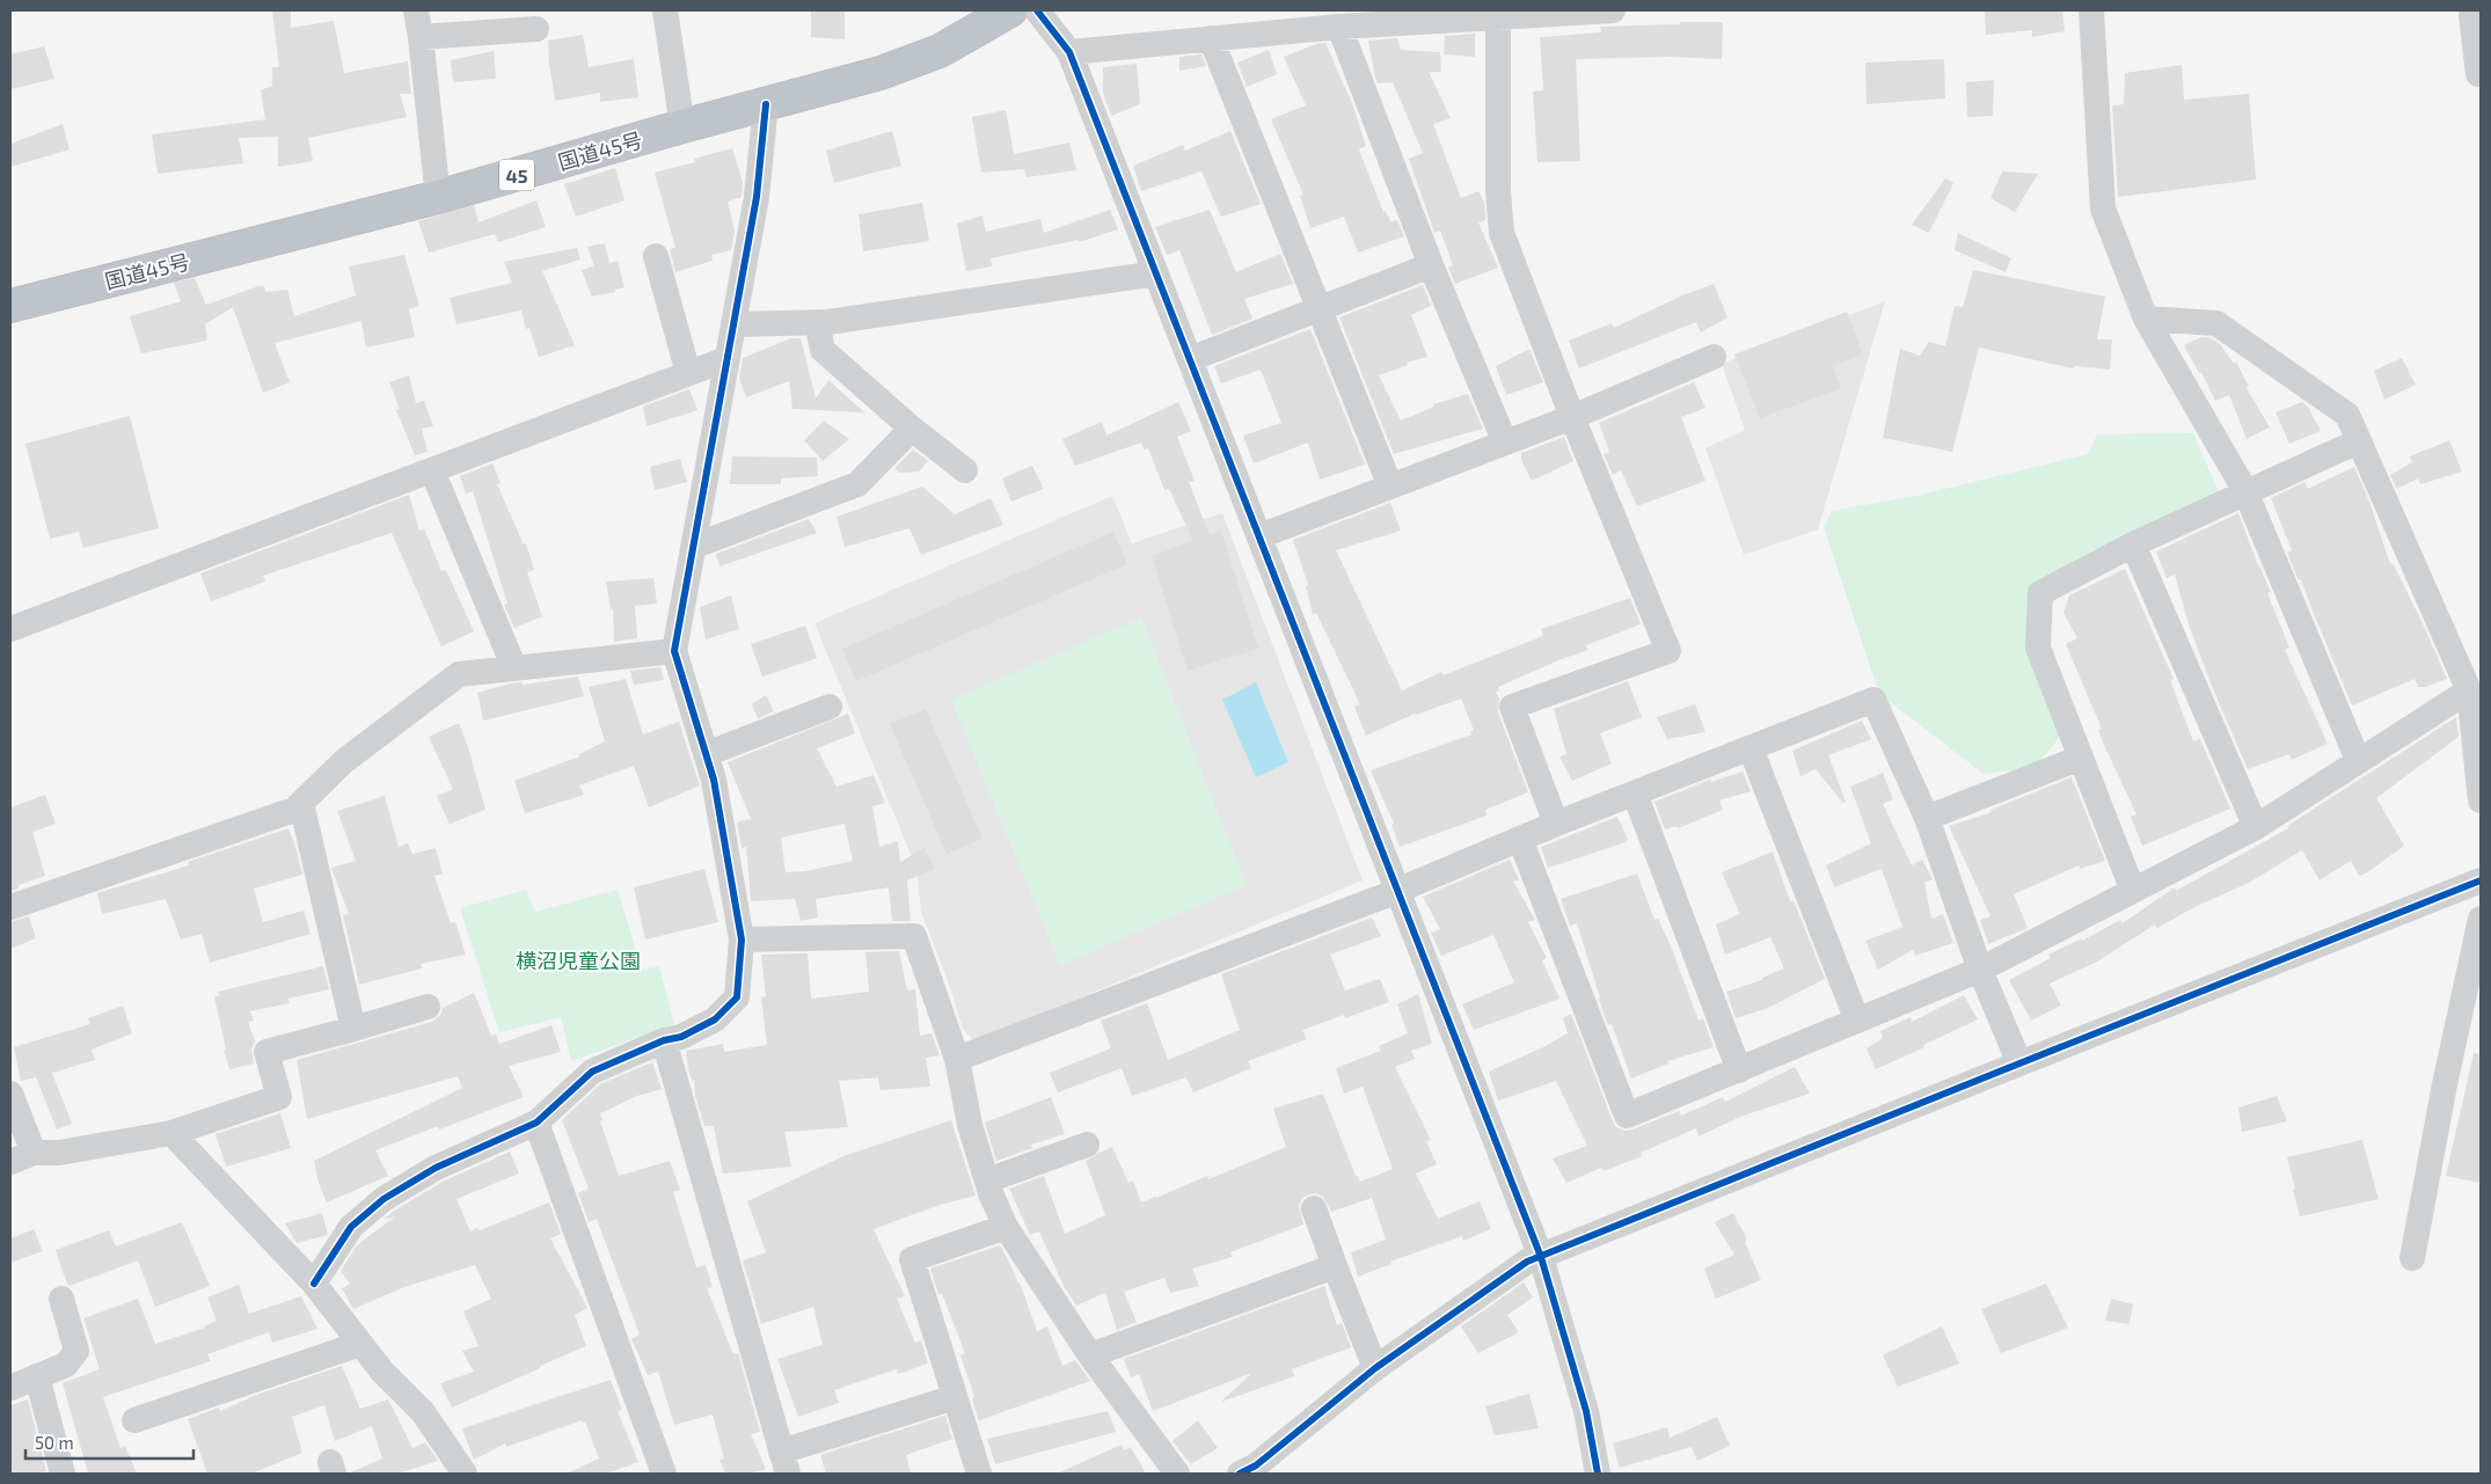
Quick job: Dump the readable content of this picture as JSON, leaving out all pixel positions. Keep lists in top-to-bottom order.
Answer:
{
  "streets": {
    "highway": ["国道45号", "45"]
  },
  "parks": ["横沼児童公園"],
  "scale_bar": "50 m"
}
